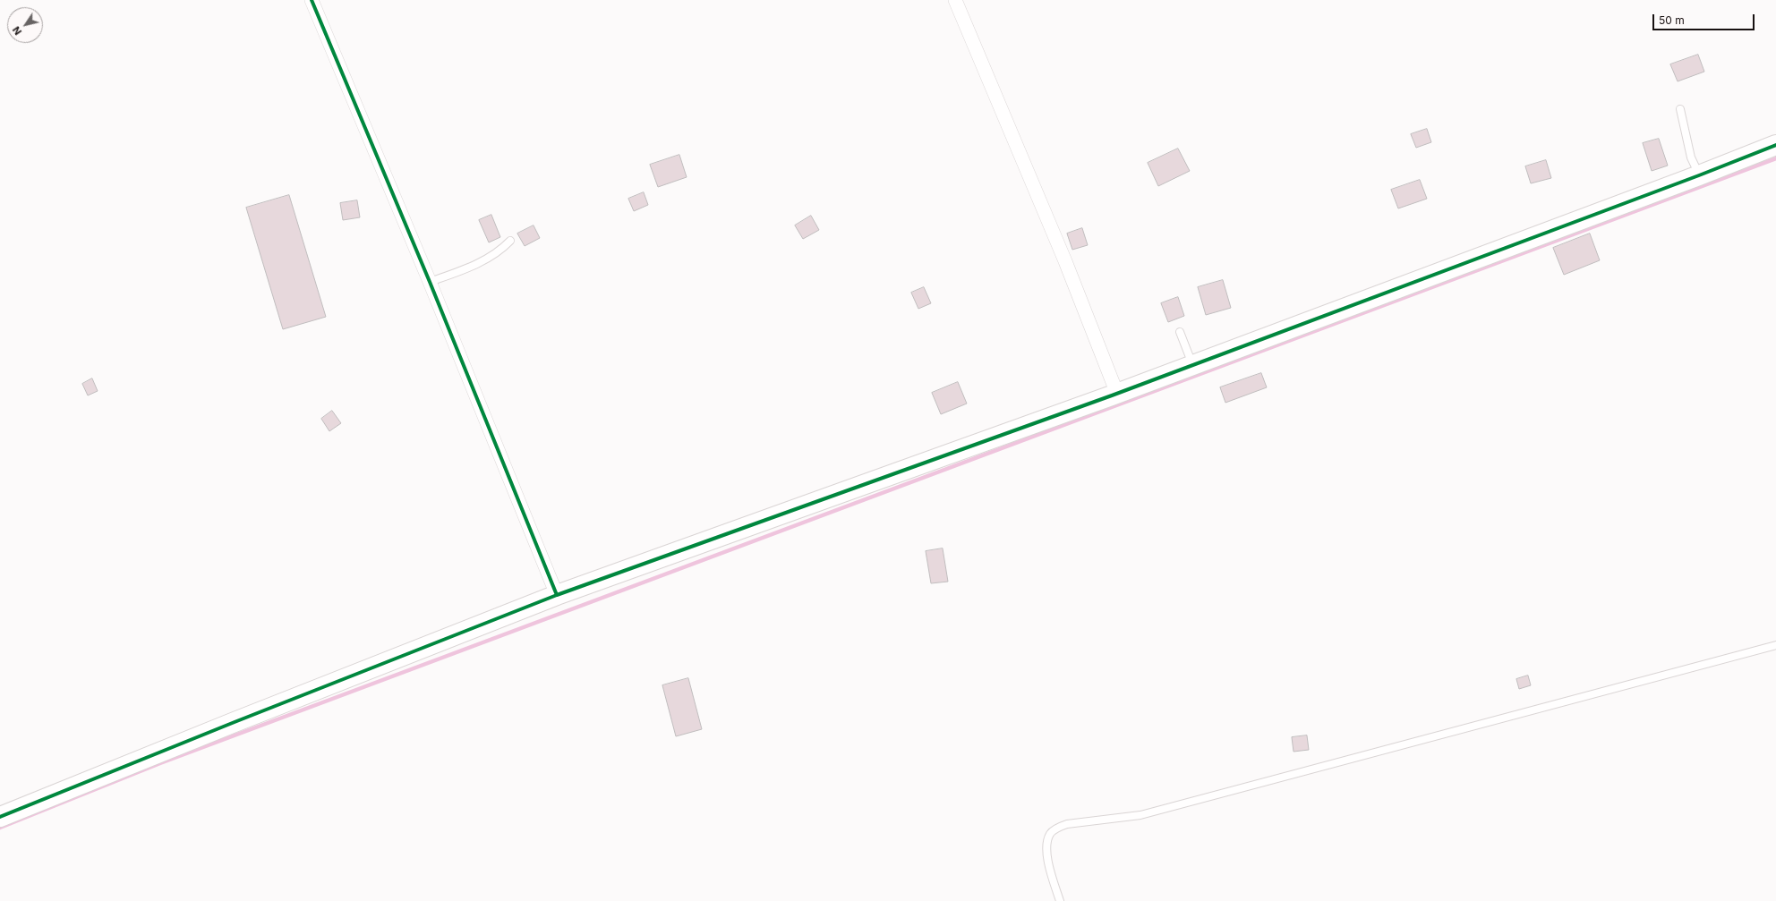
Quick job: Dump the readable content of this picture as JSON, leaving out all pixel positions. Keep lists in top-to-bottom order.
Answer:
{
  "scale_bar": "50 m",
  "north": "bottom left"
}
